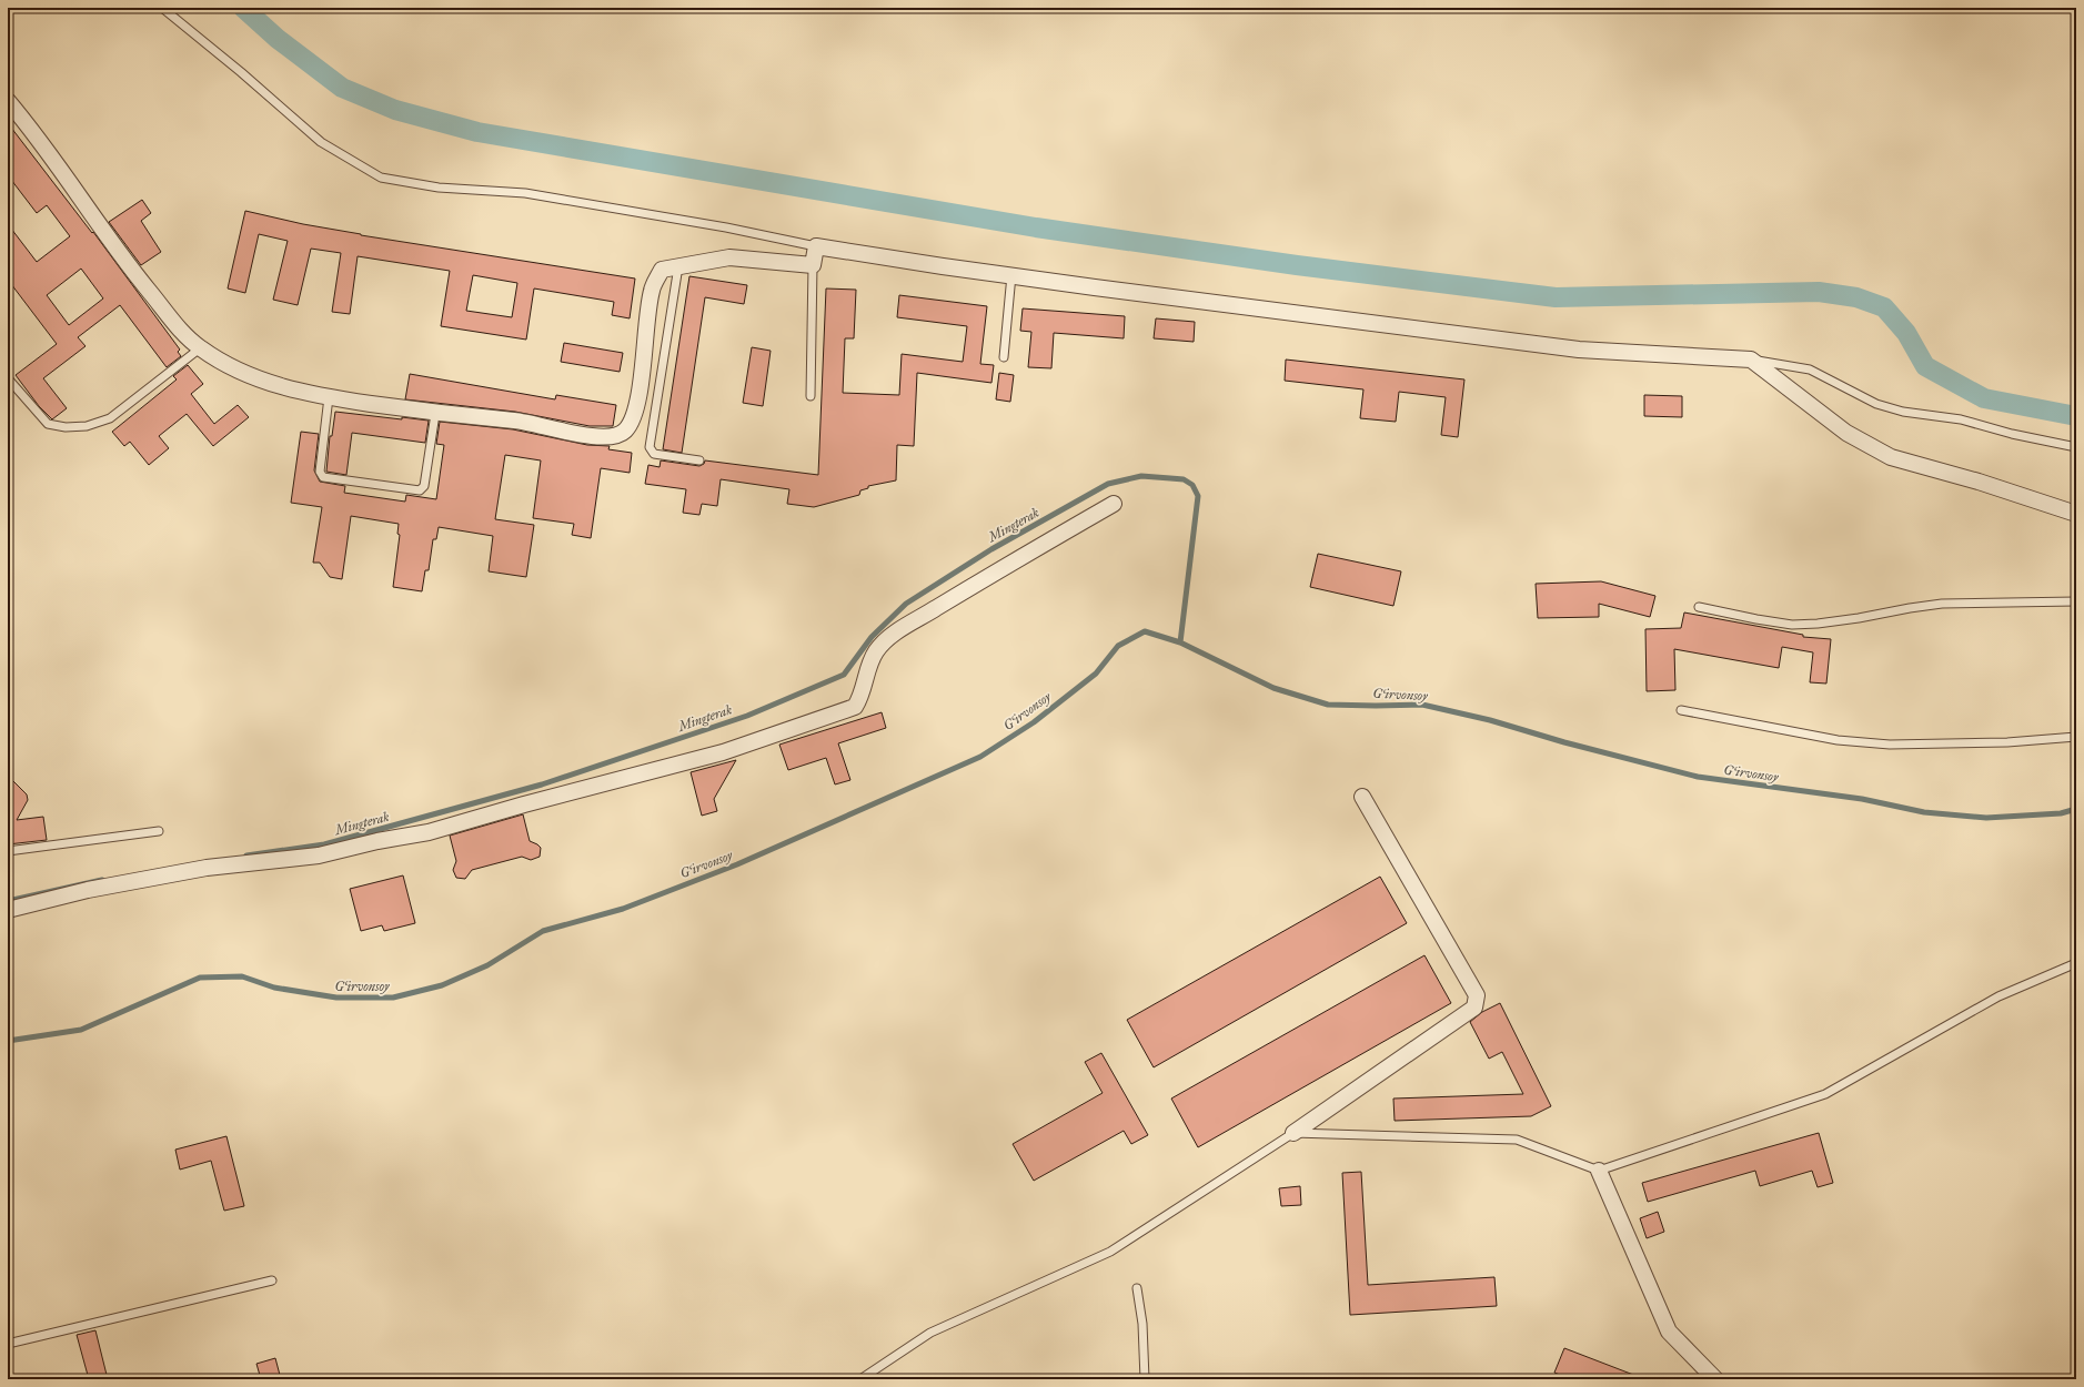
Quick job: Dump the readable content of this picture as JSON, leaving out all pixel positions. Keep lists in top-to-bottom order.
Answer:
{
  "water": ["Mingterak", "G‘irvonsoy"]
}
